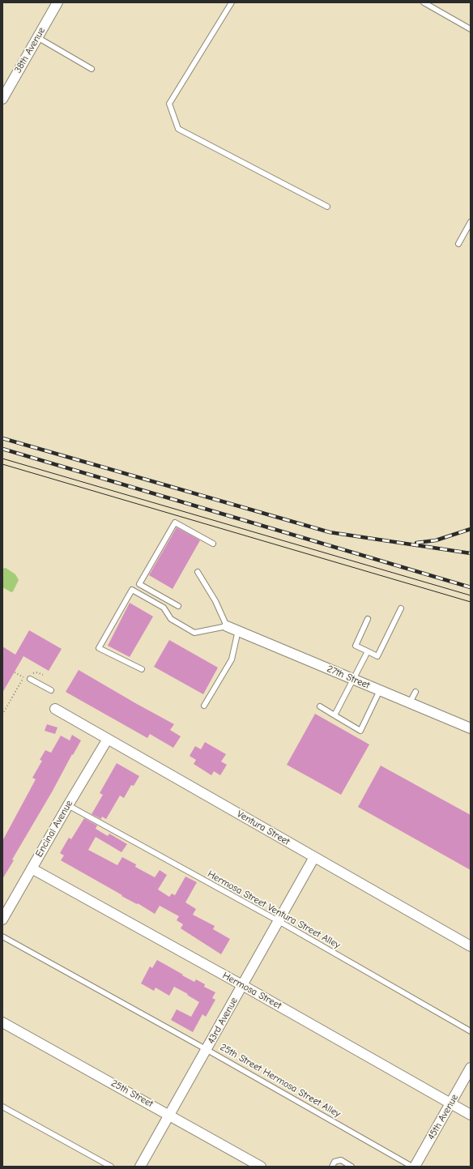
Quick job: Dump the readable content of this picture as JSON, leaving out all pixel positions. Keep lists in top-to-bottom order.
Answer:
{
  "streets": {
    "street": [
      "38th Avenue",
      "27th Street",
      "Ventura Street",
      "Encinal Avenue",
      "Hermosa Street",
      "43rd Avenue",
      "25th Street",
      "45th Avenue"
    ],
    "lane": ["Hermosa Street Ventura Street Alley", "25th Street Hermosa Street Alley"]
  },
  "crossings": [
    ["Ventura Street", "Encinal Avenue"],
    ["Ventura Street", "43rd Avenue"],
    ["Encinal Avenue", "Hermosa Street Ventura Street Alley"],
    ["Encinal Avenue", "Hermosa Street"],
    ["Hermosa Street Ventura Street Alley", "43rd Avenue"],
    ["Hermosa Street", "43rd Avenue"],
    ["Hermosa Street", "45th Avenue"],
    ["43rd Avenue", "25th Street Hermosa Street Alley"],
    ["43rd Avenue", "25th Street"],
    ["25th Street Hermosa Street Alley", "45th Avenue"]
  ]
}
